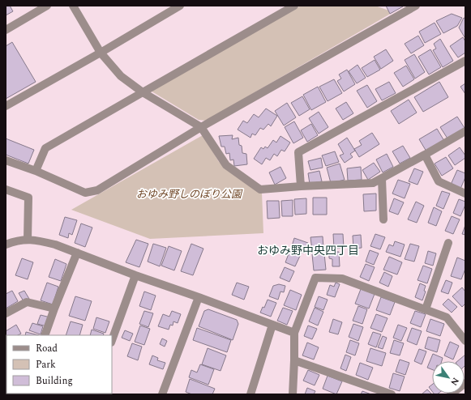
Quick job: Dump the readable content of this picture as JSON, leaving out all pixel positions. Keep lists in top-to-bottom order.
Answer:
{
  "districts": ["おゆみ野中央四丁目"],
  "parks": ["おゆみ野しのぼり公園"],
  "legend": ["Road", "Park", "Building"],
  "north": "bottom right"
}
